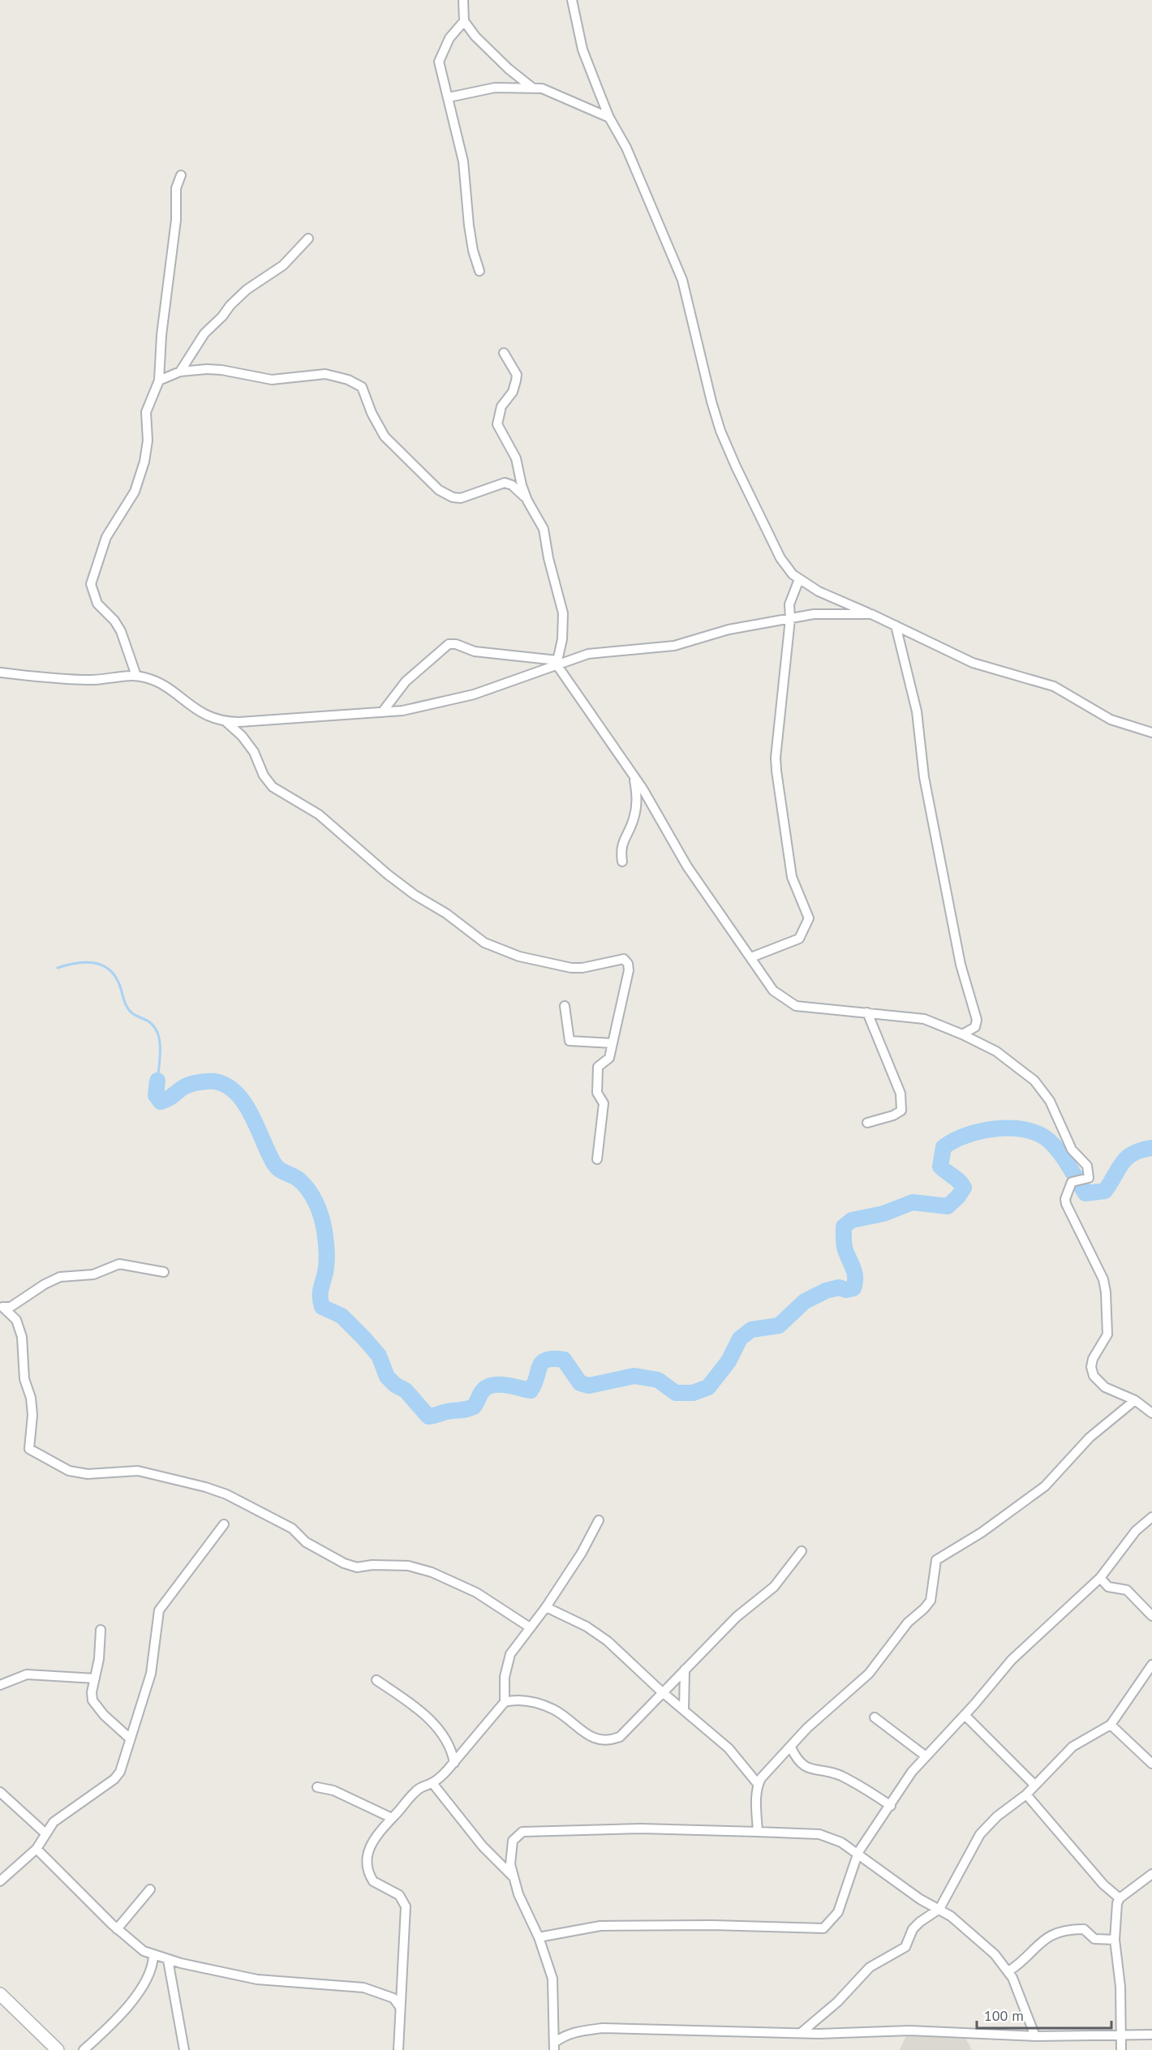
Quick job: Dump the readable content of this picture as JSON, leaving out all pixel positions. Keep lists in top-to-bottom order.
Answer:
{
  "scale_bar": "100 m"
}
